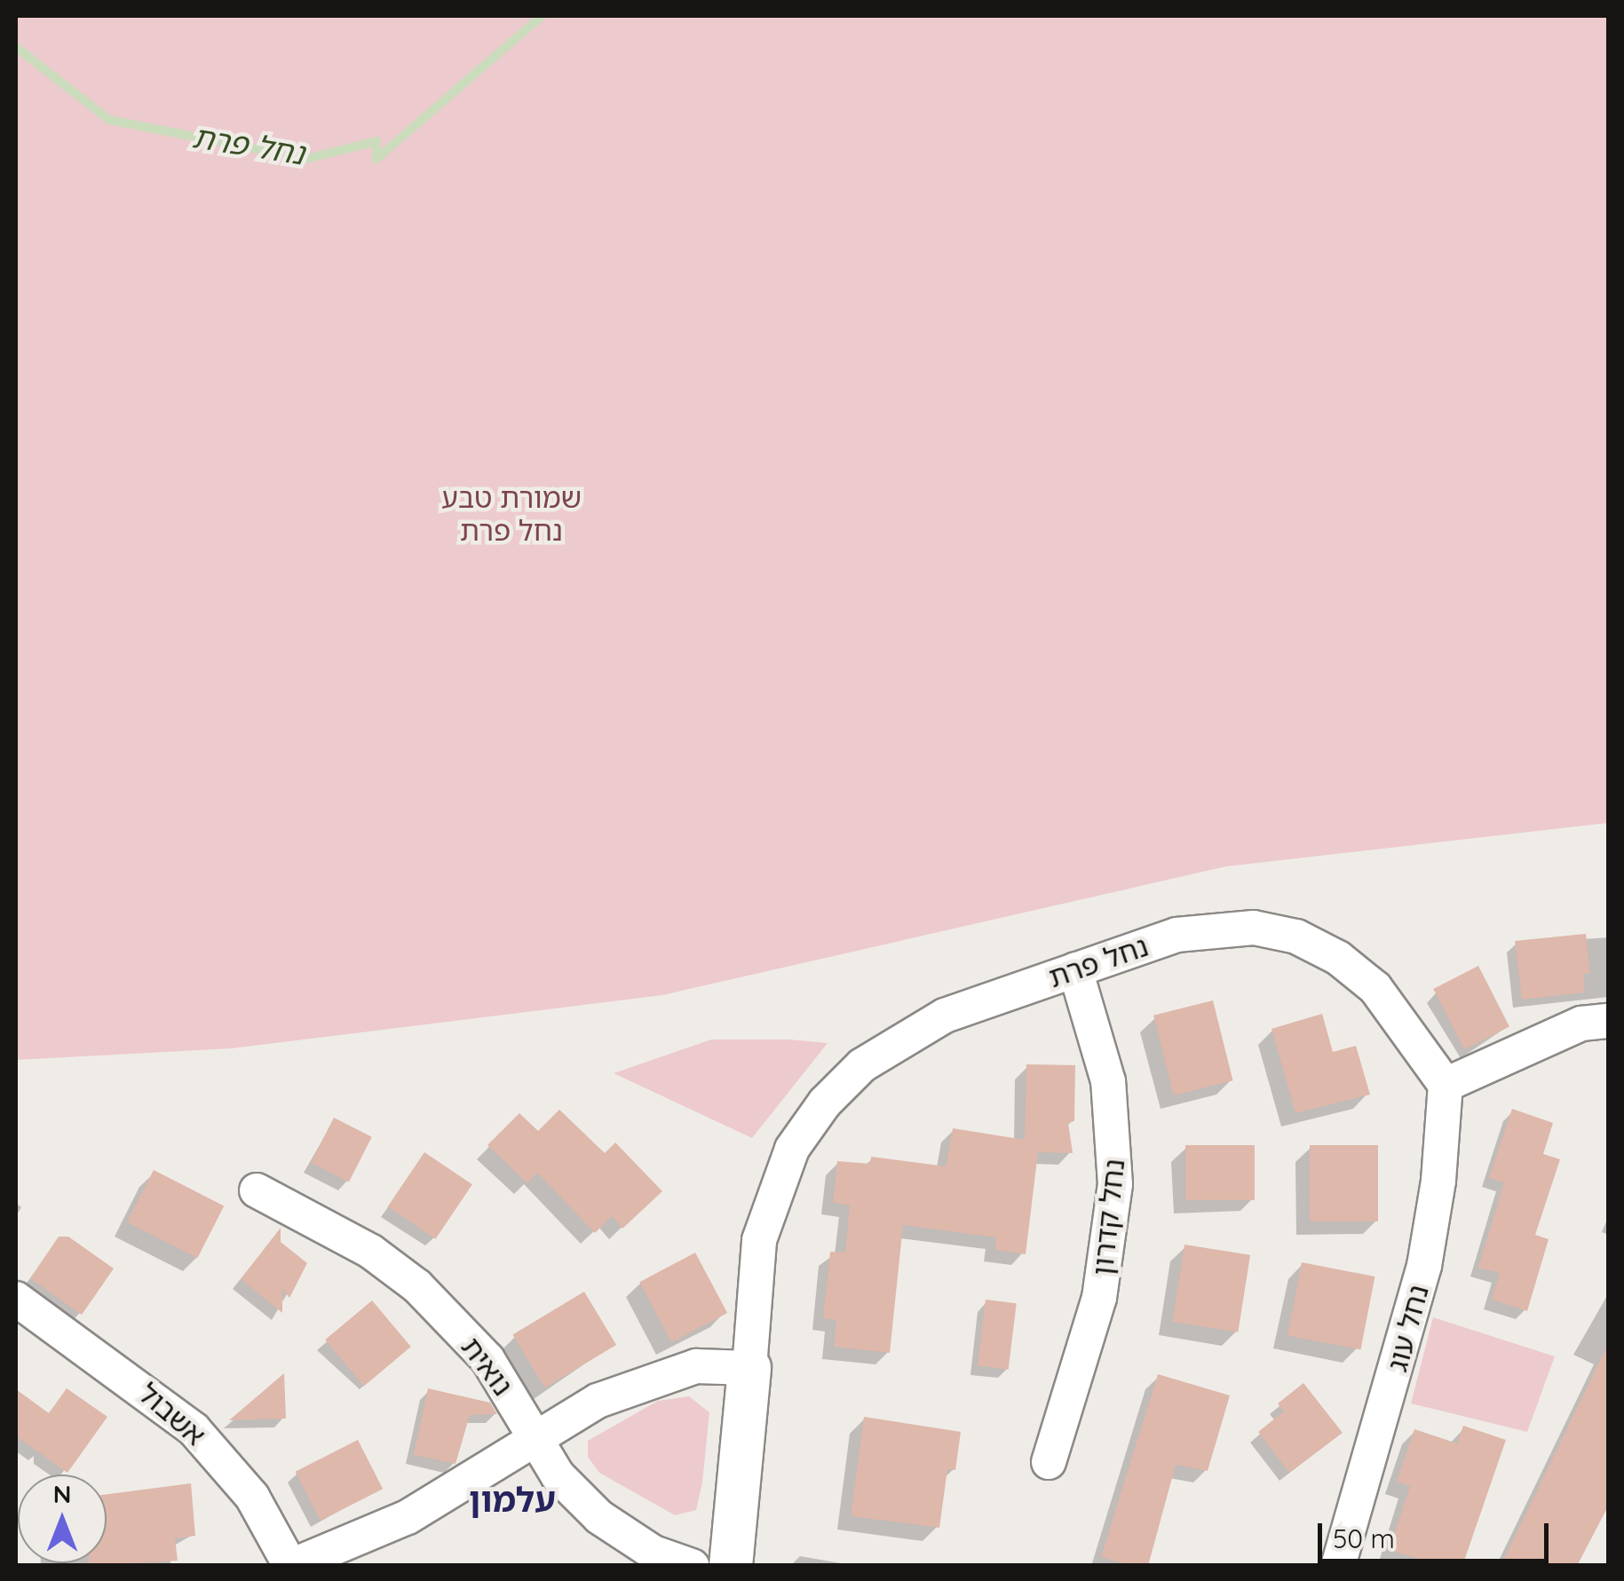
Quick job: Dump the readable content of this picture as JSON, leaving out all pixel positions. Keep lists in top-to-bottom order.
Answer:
{
  "streets": {
    "street": [
      "נחל פרת",
      "נחל קדרון",
      "נחל עוג",
      "נואית",
      "אשבול"
    ]
  },
  "crossings": [
    ["נחל פרת", "נחל קדרון"],
    ["נחל פרת", "נחל עוג"]
  ],
  "districts": ["עלמון"],
  "water": ["נחל פרת"],
  "parks": ["שמורת טבע נחל פרת"],
  "scale_bar": "50 m",
  "north": "top"
}
